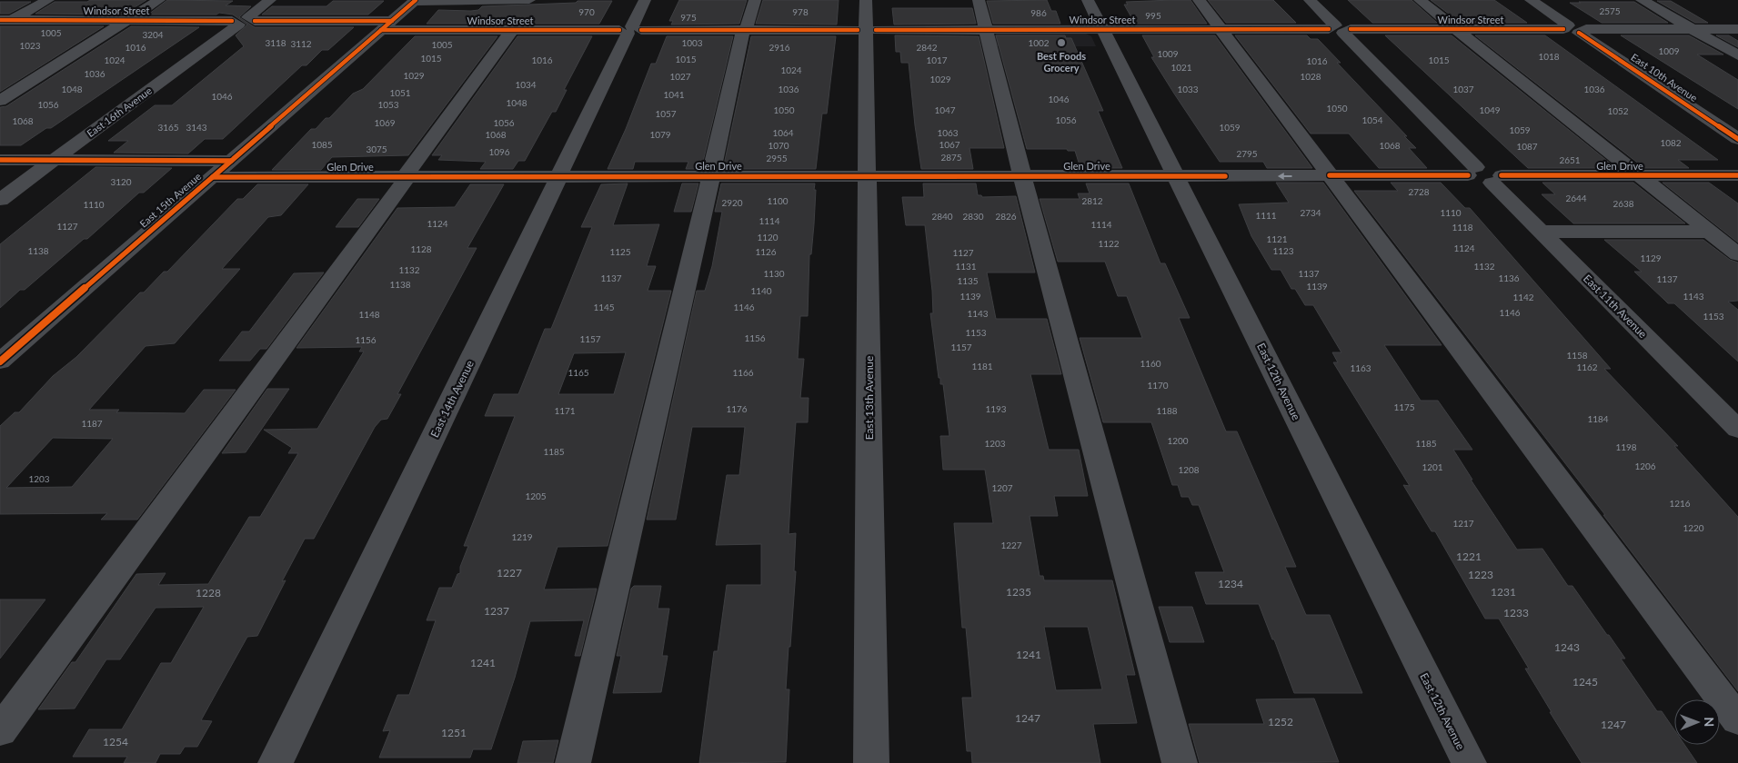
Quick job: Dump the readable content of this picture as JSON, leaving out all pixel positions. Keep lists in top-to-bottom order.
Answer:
{
  "streets": {
    "street": [
      "Windsor Street",
      "East 10th Avenue",
      "East 16th Avenue",
      "Glen Drive",
      "East 15th Avenue",
      "East 11th Avenue",
      "East 12th Avenue",
      "East 13th Avenue",
      "East 14th Avenue"
    ]
  },
  "crossings": [
    ["Windsor Street", "East 10th Avenue"],
    ["Windsor Street", "East 16th Avenue"],
    ["Windsor Street", "East 15th Avenue"],
    ["Windsor Street", "East 11th Avenue"],
    ["Windsor Street", "East 12th Avenue"],
    ["Windsor Street", "East 13th Avenue"],
    ["Windsor Street", "East 14th Avenue"],
    ["Glen Drive", "East 15th Avenue"],
    ["Glen Drive", "East 11th Avenue"],
    ["Glen Drive", "East 12th Avenue"],
    ["Glen Drive", "East 13th Avenue"],
    ["Glen Drive", "East 14th Avenue"]
  ],
  "places": ["Best Foods Grocery"],
  "house_numbers": [
    "2575",
    "970",
    "978",
    "986",
    "995",
    "975",
    "1005",
    "3204",
    "3118",
    "1003",
    "1002",
    "3112",
    "1005",
    "1023",
    "1016",
    "2916",
    "2842",
    "1009",
    "1009",
    "1018",
    "1015",
    "1015",
    "1024",
    "1016",
    "1017",
    "1015",
    "1016",
    "1021",
    "1024",
    "1036",
    "1029",
    "1027",
    "1028",
    "1029",
    "1034",
    "1048",
    "1036",
    "1033",
    "1037",
    "1036",
    "1051",
    "1041",
    "1046",
    "1046",
    "1048",
    "1056",
    "1053",
    "1050",
    "1050",
    "1047",
    "1049",
    "1052",
    "1057",
    "1056",
    "1054",
    "1068",
    "1069",
    "1056",
    "3165",
    "3143",
    "1059",
    "1059",
    "1064",
    "1063",
    "1068",
    "1079",
    "1082",
    "1085",
    "1067",
    "1070",
    "1068",
    "1087",
    "3075",
    "1096",
    "2795",
    "2875",
    "2955",
    "2651",
    "3120",
    "2728",
    "2644",
    "1100",
    "2812",
    "2920",
    "2638",
    "1110",
    "2734",
    "1110",
    "1111",
    "2840",
    "2830",
    "2826",
    "1114",
    "1124",
    "1114",
    "1127",
    "1118",
    "1120",
    "1121",
    "1122",
    "1124",
    "1128",
    "1138",
    "1123",
    "1125",
    "1126",
    "1127",
    "1129",
    "1131",
    "1132",
    "1132",
    "1130",
    "1137",
    "1137",
    "1136",
    "1137",
    "1135",
    "1138",
    "1139",
    "1140",
    "1139",
    "1143",
    "1142",
    "1145",
    "1146",
    "1146",
    "1143",
    "1148",
    "1153",
    "1153",
    "1156",
    "1157",
    "1156",
    "1157",
    "1158",
    "1160",
    "1181",
    "1162",
    "1163",
    "1165",
    "1166",
    "1170",
    "1175",
    "1176",
    "1193",
    "1171",
    "1188",
    "1184",
    "1187",
    "1200",
    "1203",
    "1185",
    "1198",
    "1185",
    "1206",
    "1201",
    "1208",
    "1203",
    "1207",
    "1205",
    "1216",
    "1217",
    "1220",
    "1219",
    "1227",
    "1221",
    "1227",
    "1223",
    "1234",
    "1235",
    "1231",
    "1228",
    "1237",
    "1233",
    "1243",
    "1241",
    "1241",
    "1245",
    "1247",
    "1252",
    "1247",
    "1251",
    "1254"
  ],
  "north": "right"
}
